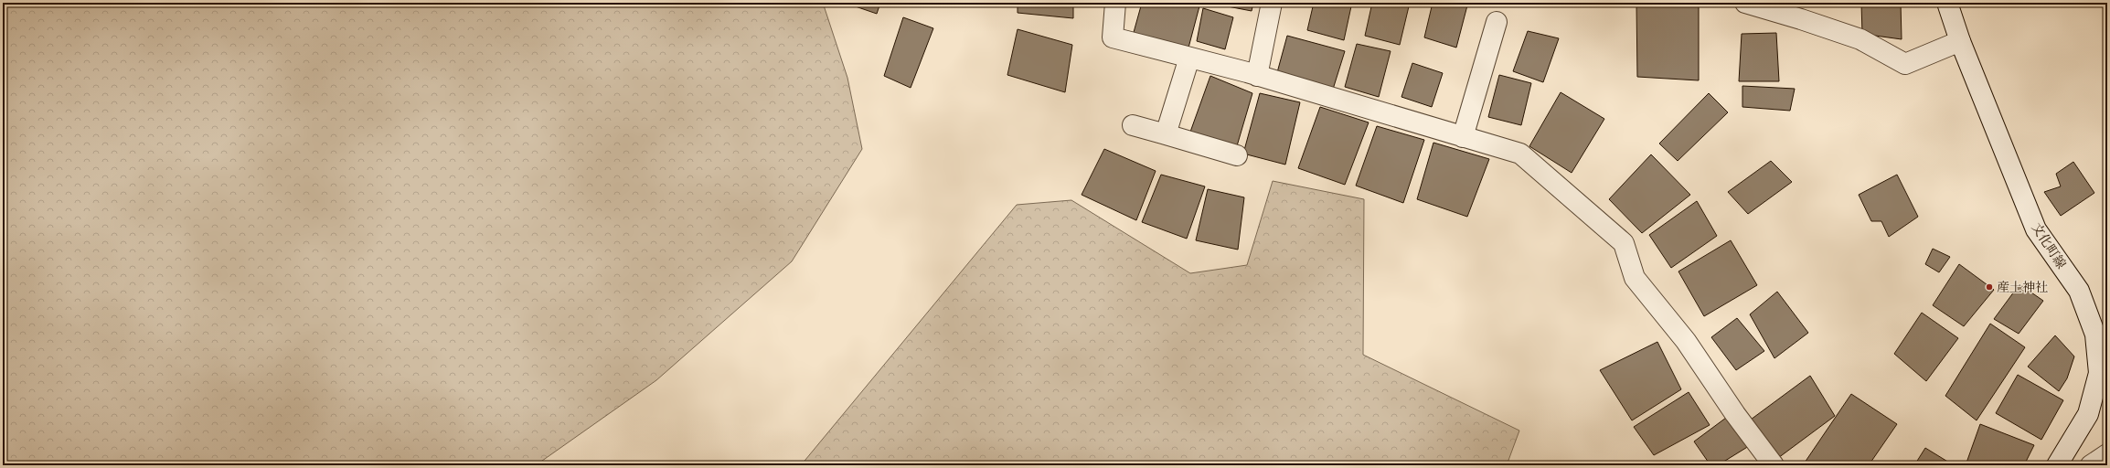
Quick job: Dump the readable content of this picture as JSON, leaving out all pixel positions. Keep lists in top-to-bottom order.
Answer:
{
  "streets": {
    "street": ["文化町線"]
  },
  "places": ["産土神社"]
}
